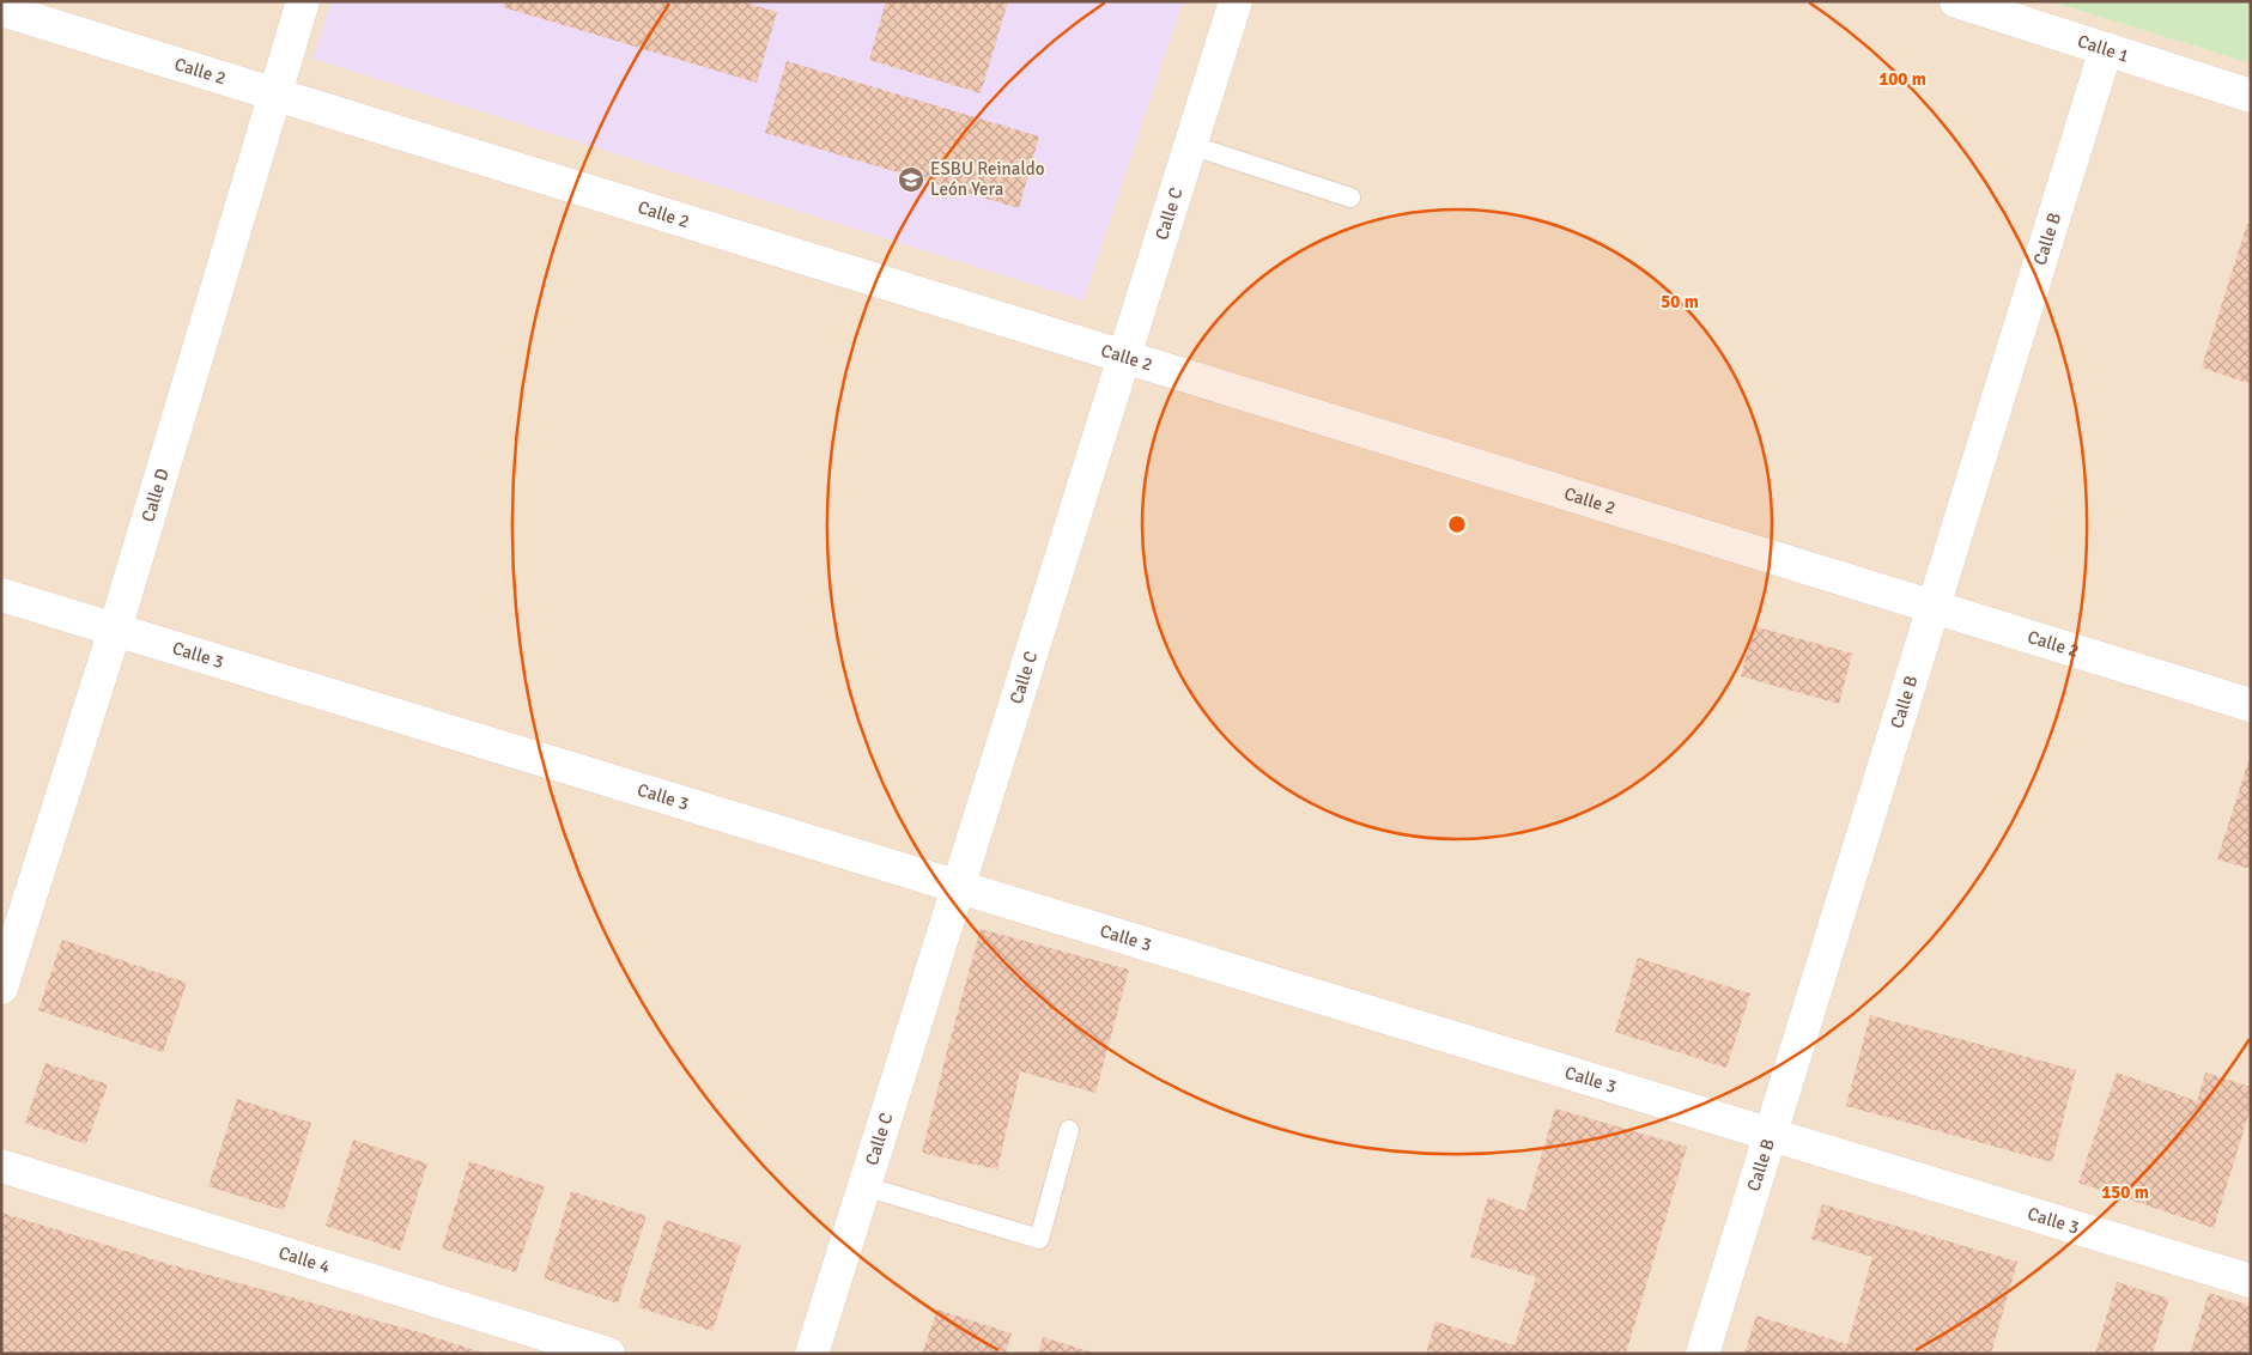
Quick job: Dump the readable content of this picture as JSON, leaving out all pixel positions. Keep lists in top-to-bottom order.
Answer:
{
  "streets": {
    "street": [
      "Calle 1",
      "Calle 2",
      "Calle C",
      "Calle B",
      "Calle D",
      "Calle 3",
      "Calle 4"
    ]
  },
  "crossings": [
    ["Calle 1", "Calle B"],
    ["Calle 2", "Calle C"],
    ["Calle 2", "Calle B"],
    ["Calle 2", "Calle D"],
    ["Calle C", "Calle 3"],
    ["Calle B", "Calle 3"],
    ["Calle D", "Calle 3"]
  ],
  "places": {
    "school or university": ["ESBU Reinaldo León Yera"]
  },
  "rings": ["100 m", "50 m", "150 m"]
}
